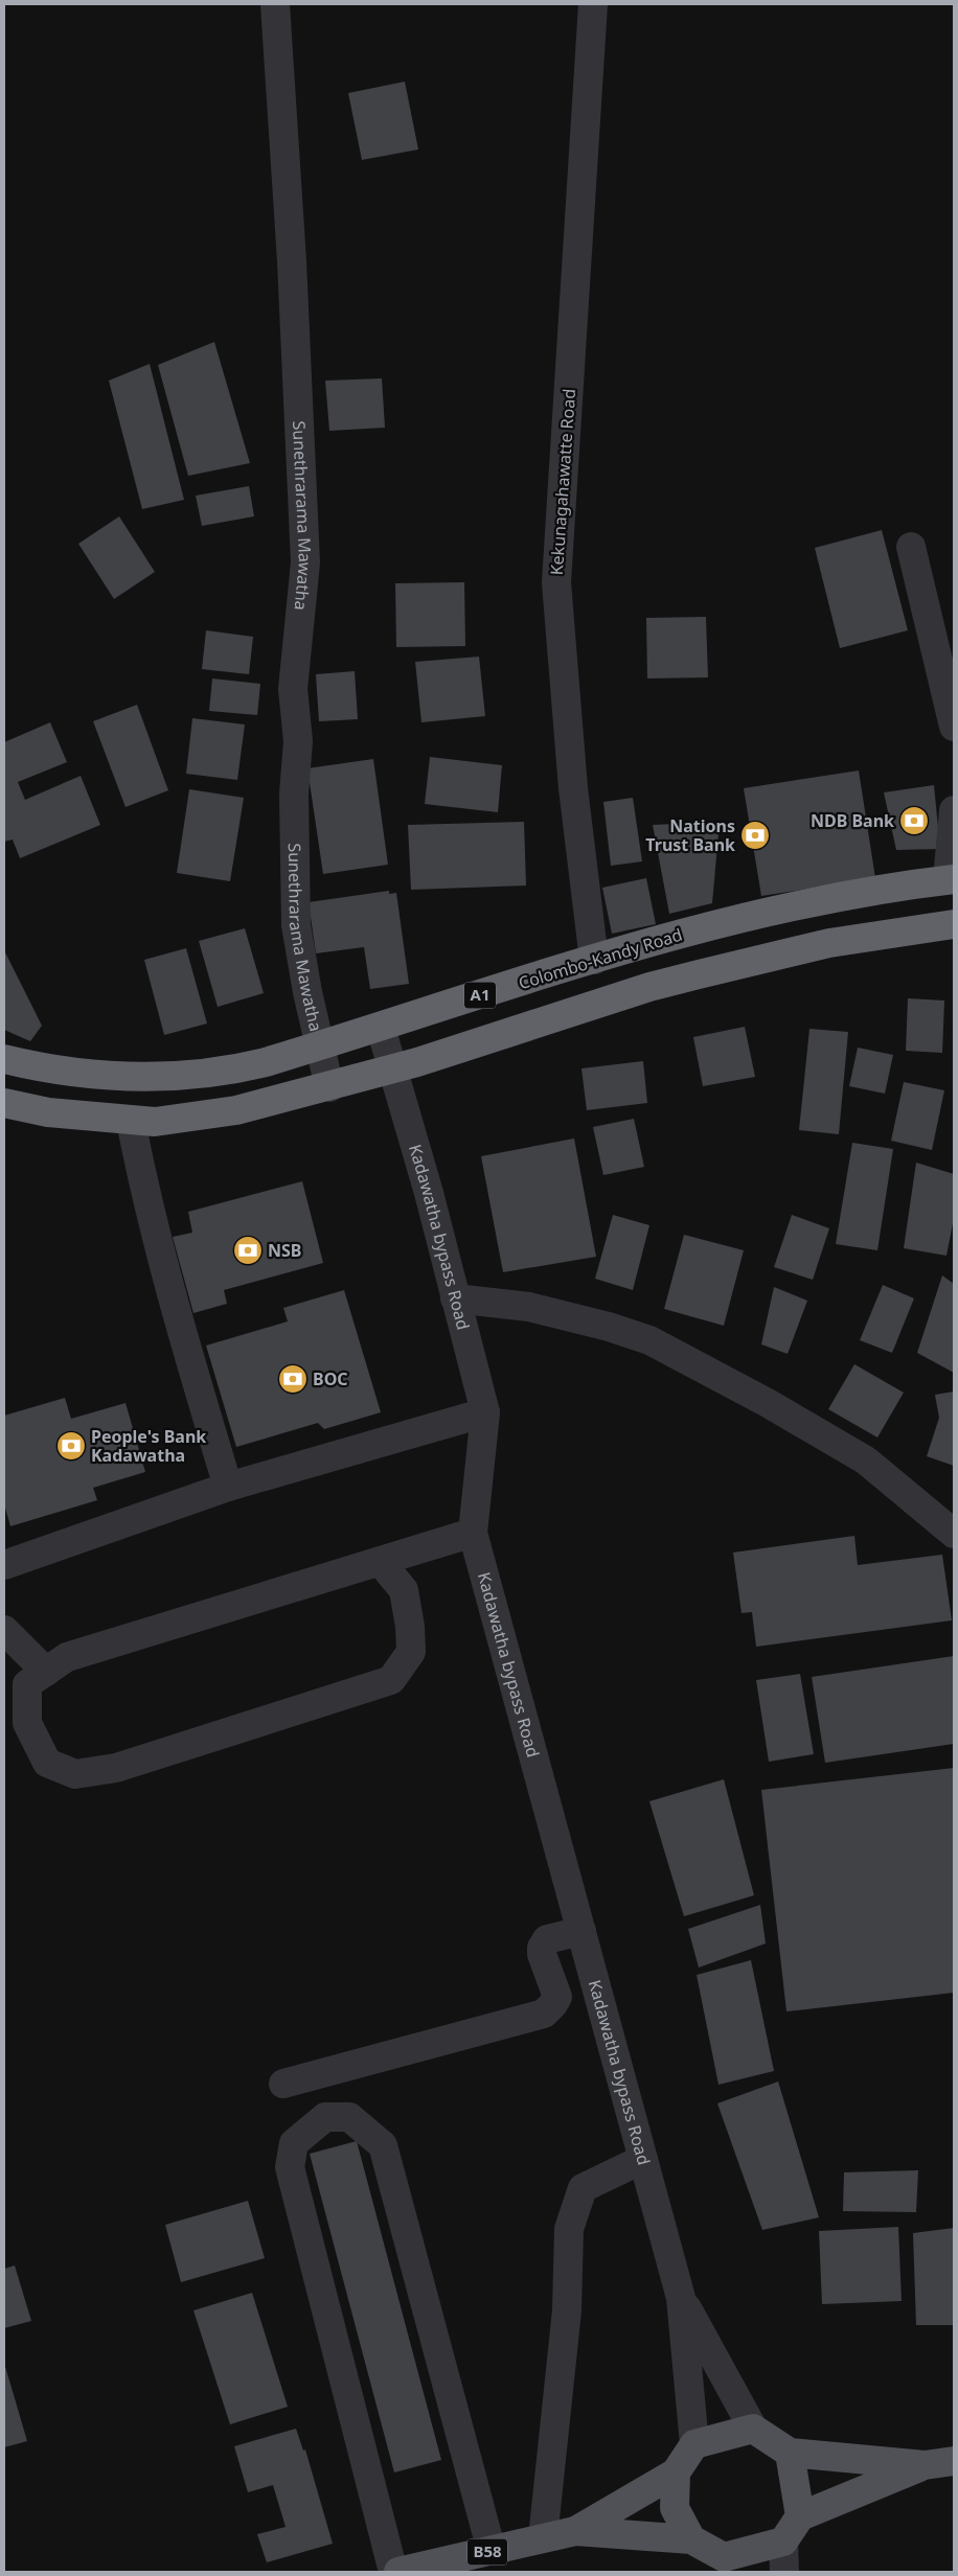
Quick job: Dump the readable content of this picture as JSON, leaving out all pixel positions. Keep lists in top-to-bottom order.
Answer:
{
  "streets": {
    "highway": ["Colombo-Kandy Road", "A1"],
    "main road": ["B58"],
    "street": ["Kekunagahawatte Road", "Sunethrarama Mawatha", "Kadawatha bypass Road"]
  },
  "crossings": [
    ["Kekunagahawatte Road", "Colombo-Kandy Road"],
    ["Sunethrarama Mawatha", "Colombo-Kandy Road"],
    ["Colombo-Kandy Road", "Kadawatha bypass Road"],
    ["Kadawatha bypass Road", "B58"]
  ],
  "places": {
    "bank": [
      "NDB Bank",
      "Nations Trust Bank",
      "NSB",
      "BOC",
      "People's Bank Kadawatha"
    ]
  }
}
